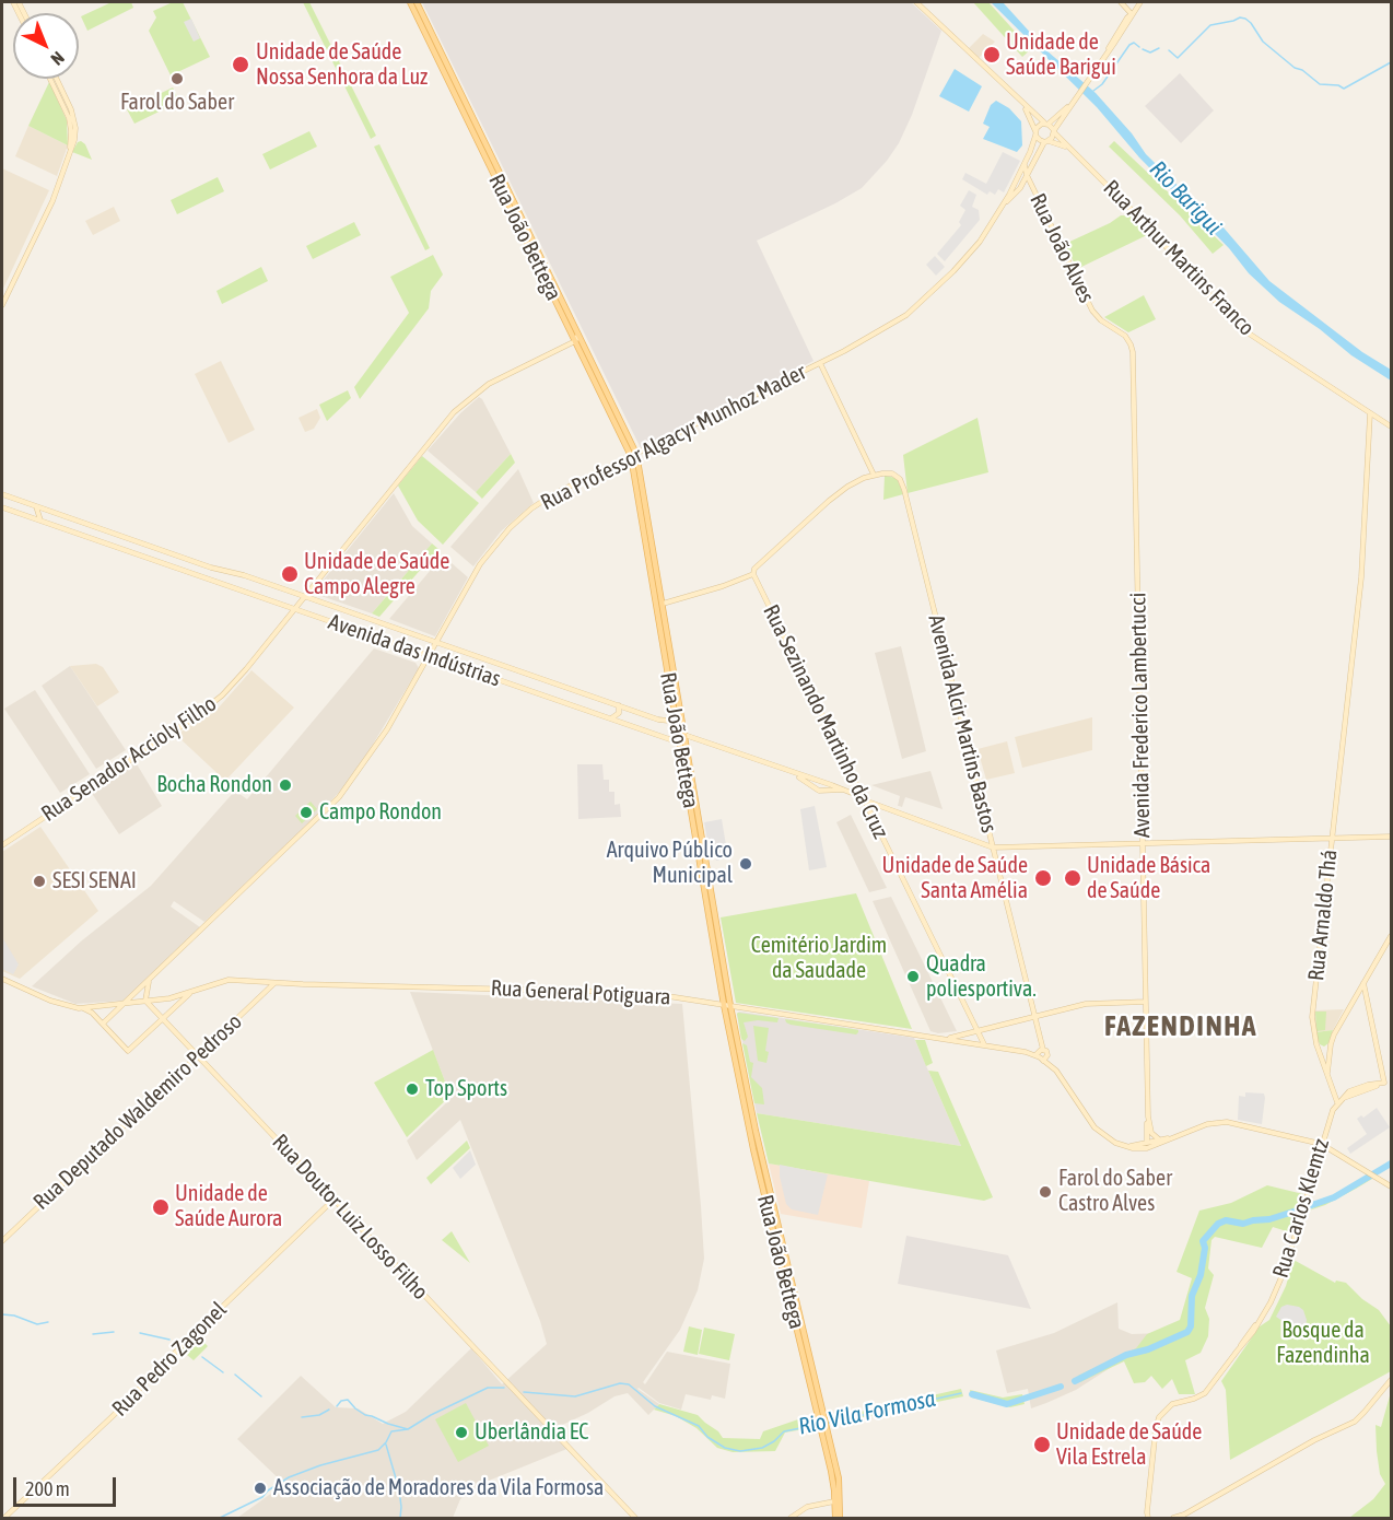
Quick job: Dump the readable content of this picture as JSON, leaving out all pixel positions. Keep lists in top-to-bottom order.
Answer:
{
  "streets": {
    "main road": ["Rua João Bettega"],
    "street": [
      "Rua João Alves",
      "Rua Arthur Martins Franco",
      "Rua Professor Algacyr Munhoz Mader",
      "Avenida das Indústrias",
      "Avenida Frederico Lambertucci",
      "Rua Sezinando Martinho da Cruz",
      "Avenida Alcir Martins Bastos",
      "Rua Senador Accioly Filho",
      "Rua Arnaldo Thá",
      "Rua General Potiguara",
      "Rua Deputado Waldemiro Pedroso",
      "Rua Carlos Klemtz",
      "Rua Doutor Luiz Losso Filho",
      "Rua Pedro Zagonel"
    ]
  },
  "crossings": [
    ["Rua João Bettega", "Rua Professor Algacyr Munhoz Mader"],
    ["Rua João Bettega", "Avenida das Indústrias"],
    ["Rua João Bettega", "Rua Senador Accioly Filho"],
    ["Rua João Bettega", "Rua General Potiguara"],
    ["Rua João Alves", "Rua Professor Algacyr Munhoz Mader"],
    ["Rua João Alves", "Avenida Frederico Lambertucci"],
    ["Rua Arthur Martins Franco", "Rua Professor Algacyr Munhoz Mader"],
    ["Rua Arthur Martins Franco", "Rua Arnaldo Thá"],
    ["Rua Professor Algacyr Munhoz Mader", "Avenida das Indústrias"],
    ["Rua Professor Algacyr Munhoz Mader", "Rua General Potiguara"],
    ["Avenida das Indústrias", "Rua Senador Accioly Filho"],
    ["Rua Sezinando Martinho da Cruz", "Rua General Potiguara"],
    ["Avenida Alcir Martins Bastos", "Rua General Potiguara"],
    ["Rua Arnaldo Thá", "Rua Carlos Klemtz"],
    ["Rua General Potiguara", "Rua Deputado Waldemiro Pedroso"],
    ["Rua General Potiguara", "Rua Doutor Luiz Losso Filho"],
    ["Rua Deputado Waldemiro Pedroso", "Rua Doutor Luiz Losso Filho"],
    ["Rua Doutor Luiz Losso Filho", "Rua Pedro Zagonel"]
  ],
  "districts": ["FAZENDINHA"],
  "water": ["Rio Barigui", "Rio Vila Formosa"],
  "parks": ["Cemitério Jardim da Saudade", "Bosque da Fazendinha"],
  "places": [
    "Unidade de Saúde Barigui",
    "Unidade de Saúde Nossa Senhora da Luz",
    "Farol do Saber",
    "Unidade de Saúde Campo Alegre",
    "Bocha Rondon",
    "Campo Rondon",
    "Arquivo Público Municipal",
    "Unidade de Saúde Santa Amélia",
    "Unidade Básica de Saúde",
    "SESI SENAI",
    "Quadra poliesportiva.",
    "Top Sports",
    "Farol do Saber Castro Alves",
    "Unidade de Saúde Aurora",
    "Uberlândia EC",
    "Unidade de Saúde Vila Estrela",
    "Associação de Moradores da Vila Formosa"
  ],
  "scale_bar": "200 m",
  "north": "bottom right"
}
